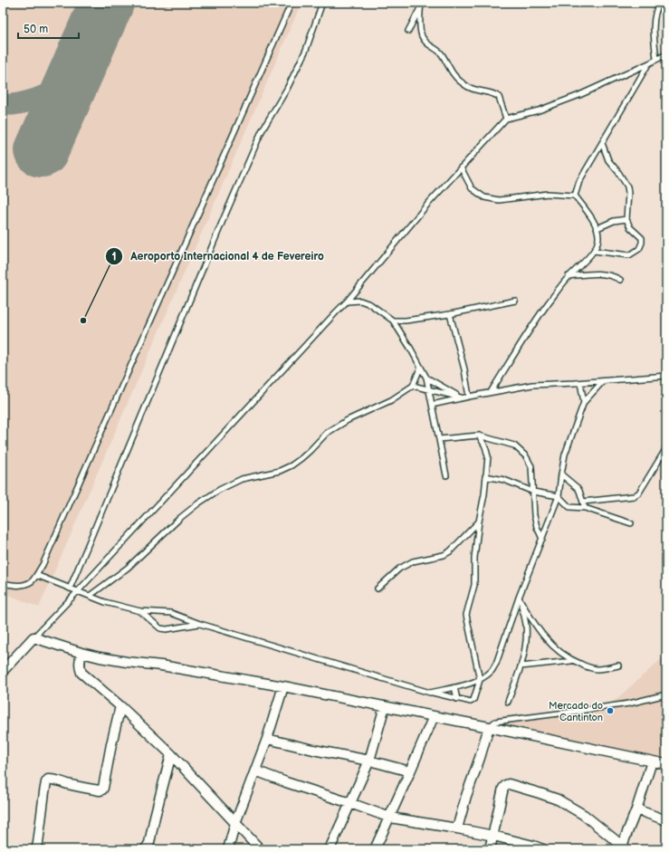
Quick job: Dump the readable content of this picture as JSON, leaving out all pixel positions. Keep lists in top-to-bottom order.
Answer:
{
  "places": ["Aeroporto Internacional 4 de Fevereiro", "Mercado do Cantinton"],
  "scale_bar": "50 m"
}
